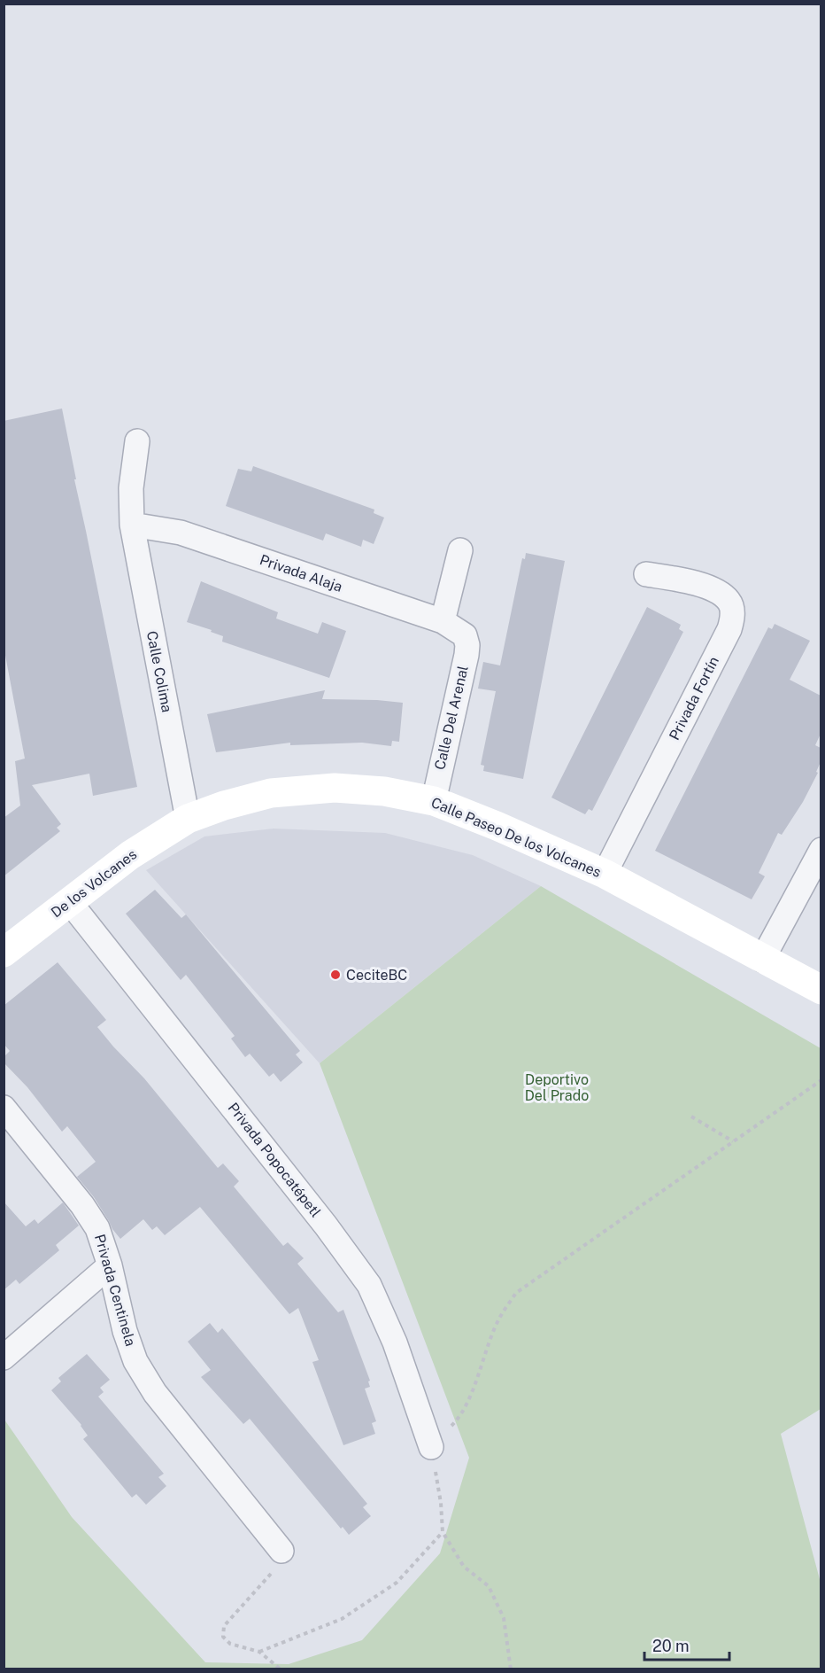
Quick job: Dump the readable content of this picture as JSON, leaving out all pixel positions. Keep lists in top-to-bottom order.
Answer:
{
  "streets": {
    "street": [
      "Privada Alaja",
      "Calle Colima",
      "Privada Fortín",
      "Calle Del Arenal",
      "Calle Paseo De los Volcanes",
      "De los Volcanes",
      "Privada Popocatépetl",
      "Privada Centinela"
    ]
  },
  "crossings": [
    ["Privada Alaja", "Calle Colima"],
    ["Privada Alaja", "Calle Del Arenal"],
    ["Calle Colima", "Calle Paseo De los Volcanes"],
    ["Calle Colima", "De los Volcanes"],
    ["Privada Fortín", "Calle Paseo De los Volcanes"],
    ["Calle Del Arenal", "Calle Paseo De los Volcanes"],
    ["Calle Paseo De los Volcanes", "De los Volcanes"],
    ["De los Volcanes", "Privada Popocatépetl"]
  ],
  "parks": ["Deportivo Del Prado"],
  "places": ["CeciteBC"],
  "scale_bar": "20 m"
}
